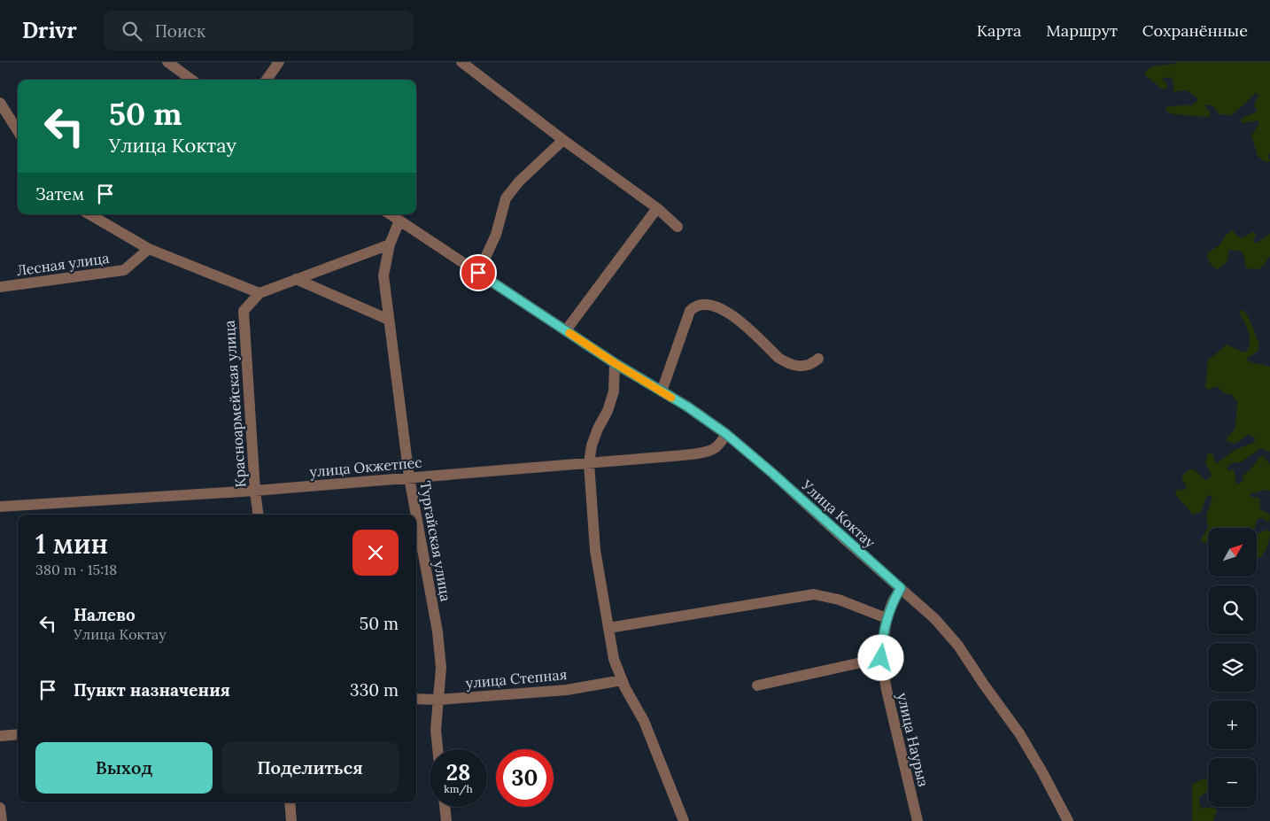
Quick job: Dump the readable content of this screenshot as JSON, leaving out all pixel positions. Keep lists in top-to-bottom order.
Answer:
{
  "streets": {
    "street": [
      "Лесная улица",
      "Красноармейская улица",
      "улица Окжетпес",
      "Улица Коктау",
      "Тургайская улица",
      "улица Степная",
      "улица Наурыз"
    ]
  },
  "crossings": [
    ["Красноармейская улица", "улица Окжетпес"],
    ["улица Окжетпес", "Улица Коктау"],
    ["улица Окжетпес", "Тургайская улица"],
    ["Улица Коктау", "Тургайская улица"],
    ["Улица Коктау", "улица Наурыз"],
    ["Тургайская улица", "улица Степная"]
  ],
  "north": "top right",
  "page": {
    "header": "Drivr",
    "search": "Поиск",
    "nav": ["Карта", "Маршрут", "Сохранённые"],
    "turn": ["50 m", "Улица Коктау"],
    "then": "Затем",
    "heading": ["1 мин", "380 m · 15:18"],
    "map_buttons": ["+", "−"],
    "list": [
      {
        "name": "Налево",
        "note": "Улица Коктау",
        "value": "50 m"
      },
      {
        "name": "Пункт назначения",
        "value": "330 m"
      }
    ],
    "buttons": ["Выход", "Поделиться"],
    "speed": "28 km/h",
    "limit": "30"
  }
}
